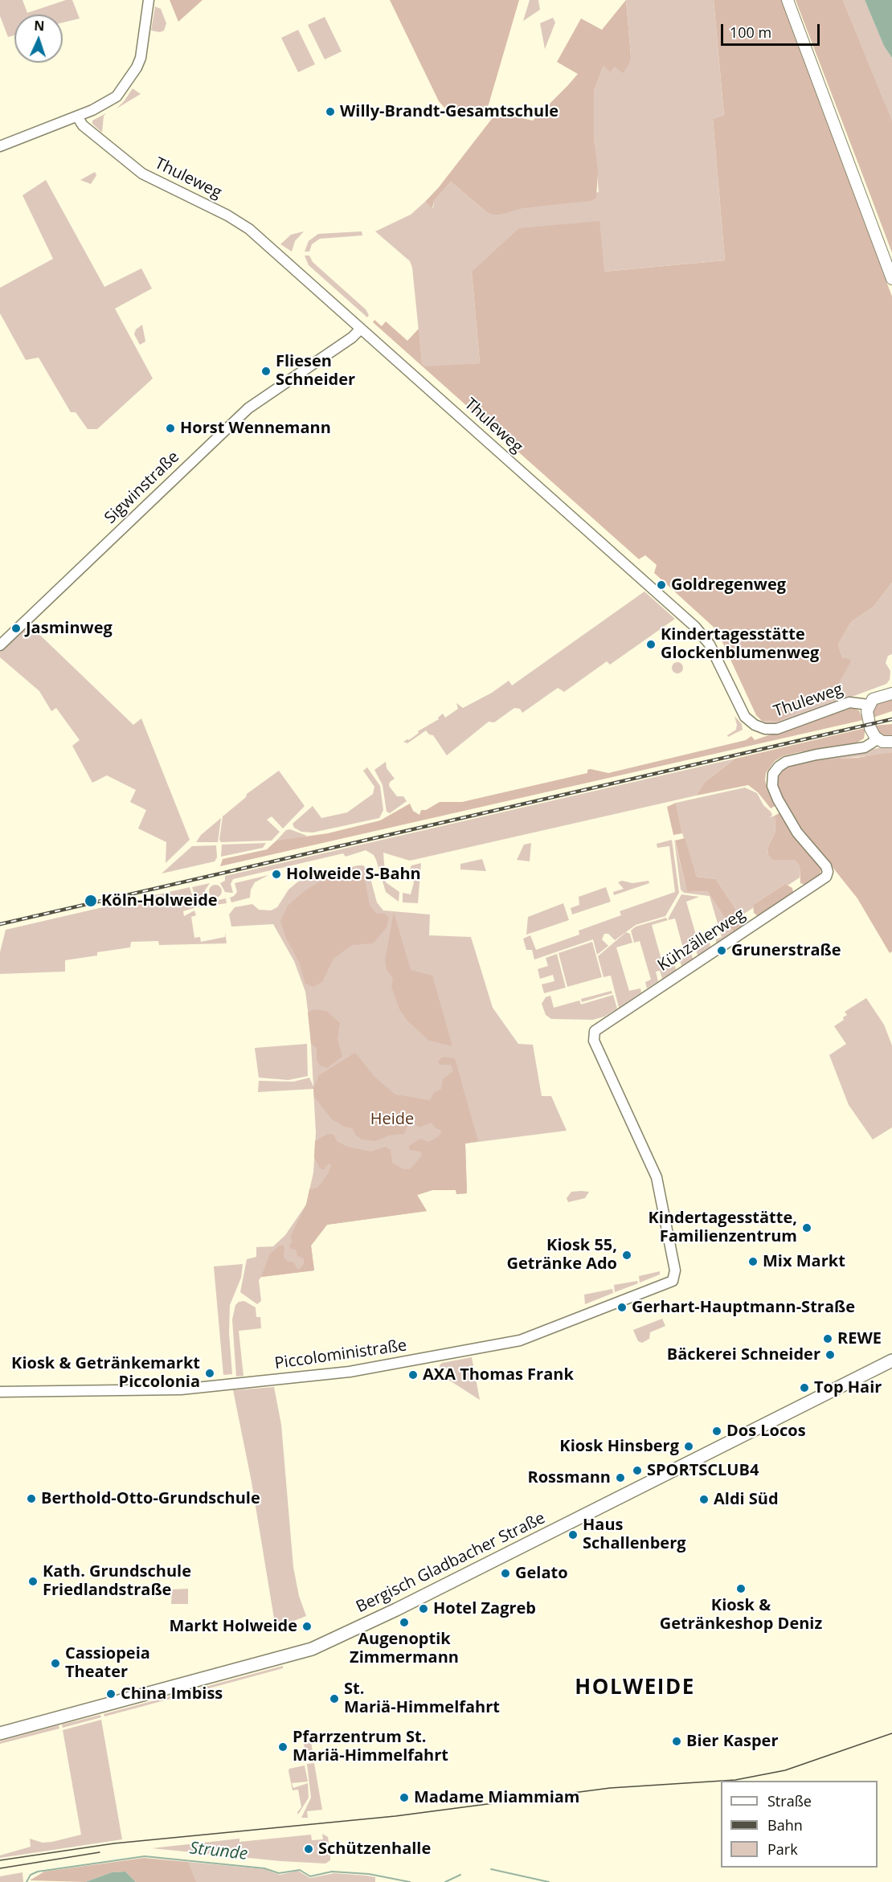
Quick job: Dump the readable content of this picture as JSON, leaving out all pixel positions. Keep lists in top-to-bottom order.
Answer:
{
  "streets": {
    "main road": ["Bergisch Gladbacher Straße"],
    "street": [
      "Thuleweg",
      "Sigwinstraße",
      "Kühzällerweg",
      "Piccoloministraße"
    ]
  },
  "crossings": [
    ["Thuleweg", "Sigwinstraße"],
    ["Kühzällerweg", "Piccoloministraße"]
  ],
  "districts": ["HOLWEIDE"],
  "water": ["Strunde"],
  "parks": ["Heide"],
  "places": [
    "Willy-Brandt-Gesamtschule",
    "Fliesen Schneider",
    "Horst Wennemann",
    "Goldregenweg",
    "Jasminweg",
    "Kindertagesstätte Glockenblumenweg",
    "Holweide S-Bahn",
    "Köln-Holweide",
    "Grunerstraße",
    "Kindertagesstätte, Familienzentrum",
    "Kiosk 55, Getränke Ado",
    "Mix Markt",
    "Gerhart-Hauptmann-Straße",
    "REWE",
    "Bäckerei Schneider",
    "Kiosk & Getränkemarkt Piccolonia",
    "AXA Thomas Frank",
    "Top Hair",
    "Dos Locos",
    "Kiosk Hinsberg",
    "SPORTSCLUB4",
    "Rossmann",
    "Berthold-Otto-Grundschule",
    "Aldi Süd",
    "Haus Schallenberg",
    "Gelato",
    "Kath. Grundschule Friedlandstraße",
    "Kiosk & Getränkeshop Deniz",
    "Hotel Zagreb",
    "Augenoptik Zimmermann",
    "Markt Holweide",
    "Cassiopeia Theater",
    "China Imbiss",
    "St. Mariä-Himmelfahrt",
    "Bier Kasper",
    "Pfarrzentrum St. Mariä-Himmelfahrt",
    "Madame Miammiam",
    "Schützenhalle"
  ],
  "legend": ["Straße", "Bahn", "Park"],
  "scale_bar": "100 m",
  "north": "top"
}
